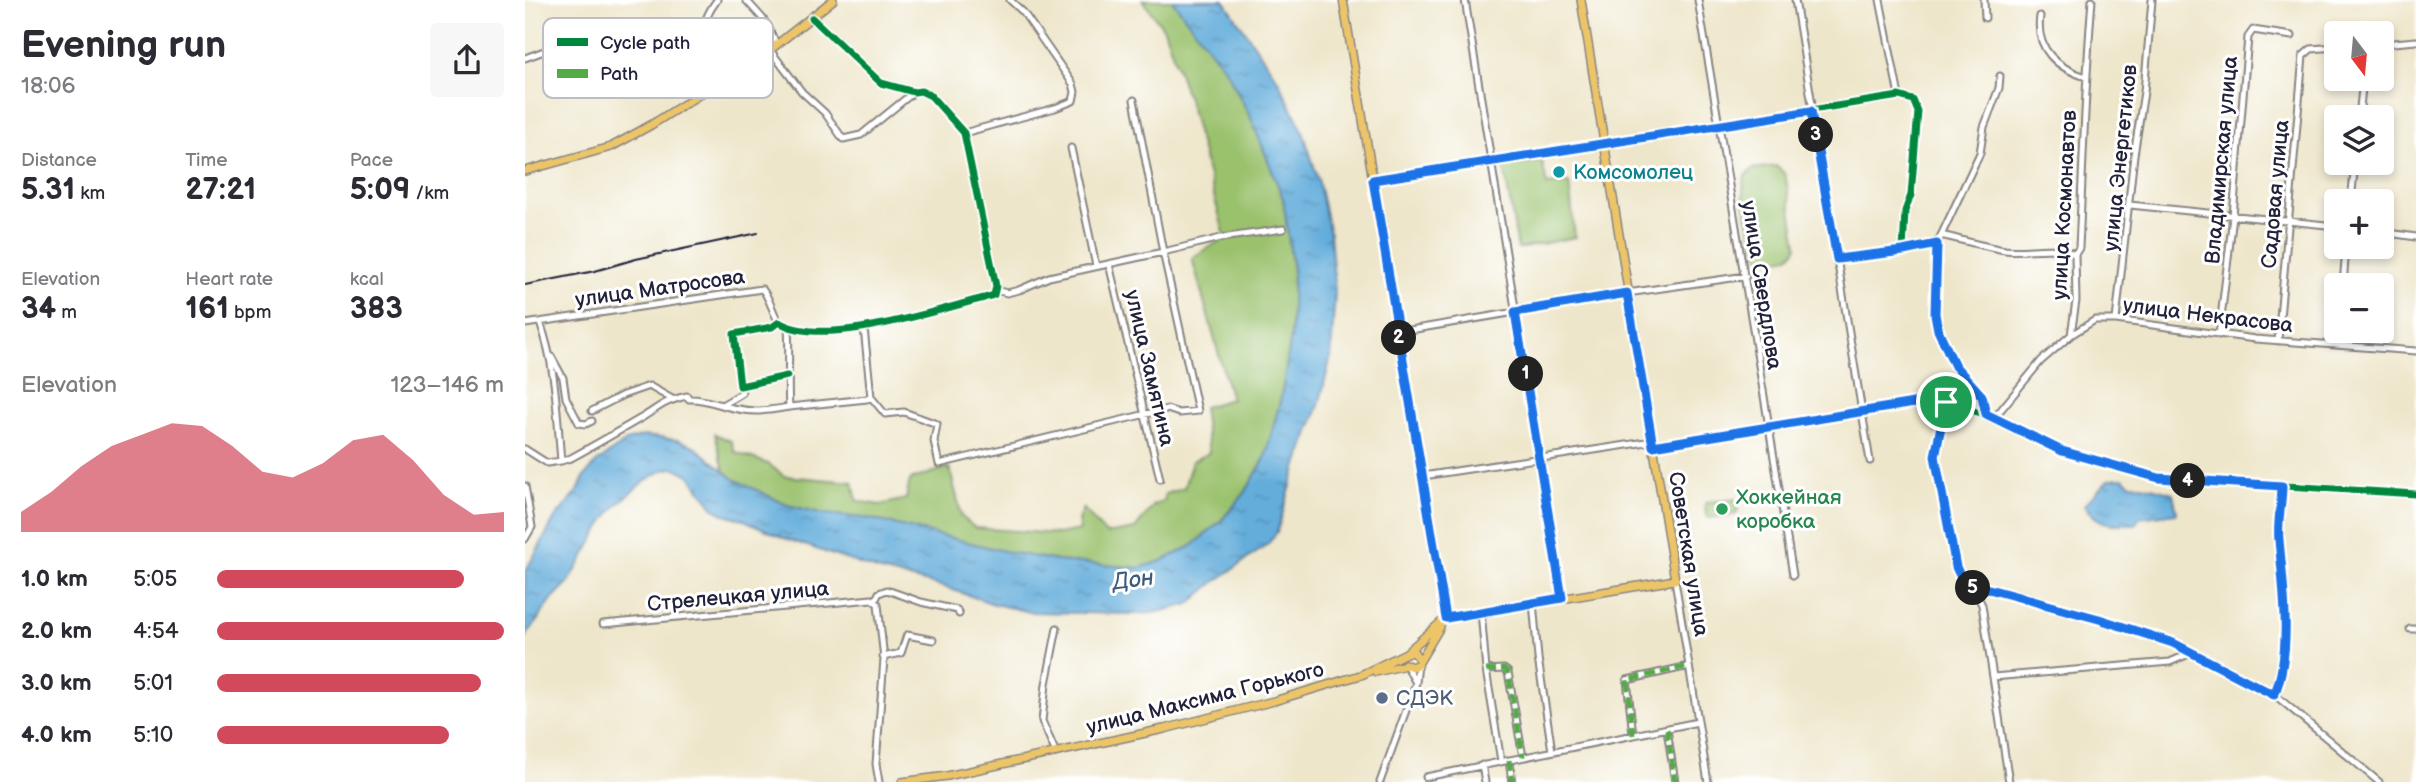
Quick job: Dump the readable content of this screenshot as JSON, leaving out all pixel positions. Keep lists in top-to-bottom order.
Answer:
{
  "streets": {
    "main road": ["Советская улица", "улица Максима Горького"],
    "street": [
      "улица Энергетиков",
      "Владимирская улица",
      "Садовая улица",
      "улица Космонавтов",
      "улица Свердлова",
      "улица Матросова",
      "улица Некрасова",
      "улица Замятина",
      "Стрелецкая улица"
    ]
  },
  "crossings": [
    ["улица Энергетиков", "улица Некрасова"],
    ["Владимирская улица", "улица Некрасова"],
    ["Садовая улица", "улица Некрасова"],
    ["улица Космонавтов", "улица Некрасова"]
  ],
  "water": ["Дон"],
  "places": ["Комсомолец", "Хоккейная коробка", "СДЭК"],
  "legend": ["Cycle path", "Path"],
  "north": "bottom",
  "page": {
    "heading": ["Evening run", "18:06"],
    "map_buttons": ["+", "−"],
    "pins": [
      "3",
      "2",
      "1",
      "4",
      "5"
    ],
    "stats": [
      ["Distance", "5.31 km"],
      ["Time", "27:21"],
      ["Pace", "5:09 /km"],
      ["Elevation", "34 m"],
      ["Heart rate", "161 bpm"],
      ["kcal", "383"]
    ],
    "chart": ["Elevation", "123–146 m"],
    "list": [
      {
        "name": "1.0 km",
        "note": "5:05"
      },
      {
        "name": "2.0 km",
        "note": "4:54"
      },
      {
        "name": "3.0 km",
        "note": "5:01"
      },
      {
        "name": "4.0 km",
        "note": "5:10"
      }
    ]
  }
}
